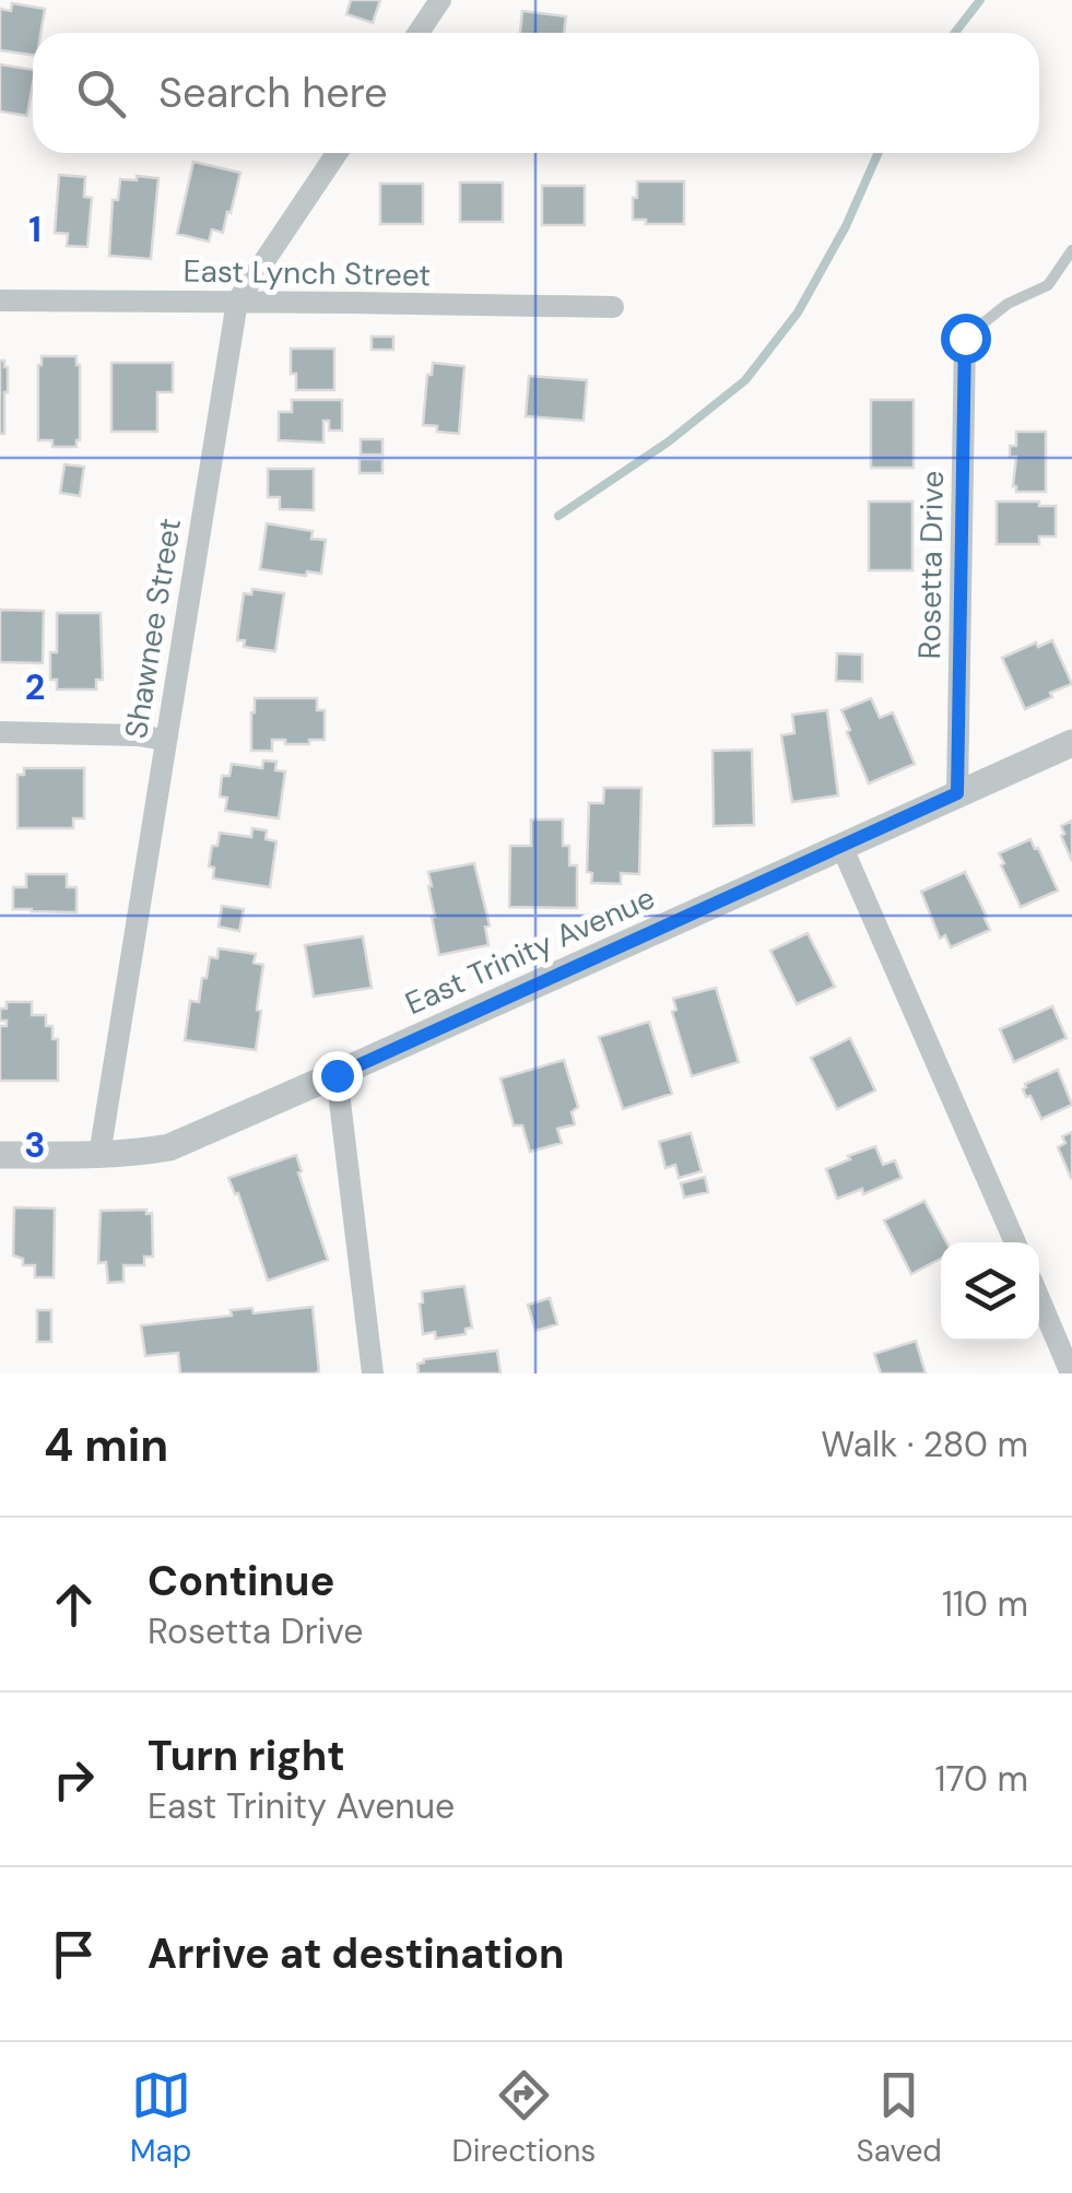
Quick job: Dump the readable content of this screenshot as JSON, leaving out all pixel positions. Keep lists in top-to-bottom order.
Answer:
{
  "streets": {
    "street": [
      "East Lynch Street",
      "Rosetta Drive",
      "Shawnee Street",
      "East Trinity Avenue"
    ]
  },
  "crossings": [
    ["East Lynch Street", "Shawnee Street"],
    ["Rosetta Drive", "East Trinity Avenue"],
    ["Shawnee Street", "East Trinity Avenue"]
  ],
  "page": {
    "search": "Search here",
    "heading": ["4 min", "Walk · 280 m"],
    "list": [
      ["Continue", "Rosetta Drive", "110 m"],
      ["Turn right", "East Trinity Avenue", "170 m"],
      "Arrive at destination"
    ],
    "nav": ["Map", "Directions", "Saved"]
  },
  "grid": {
    "rows": ["1", "2", "3"]
  }
}
